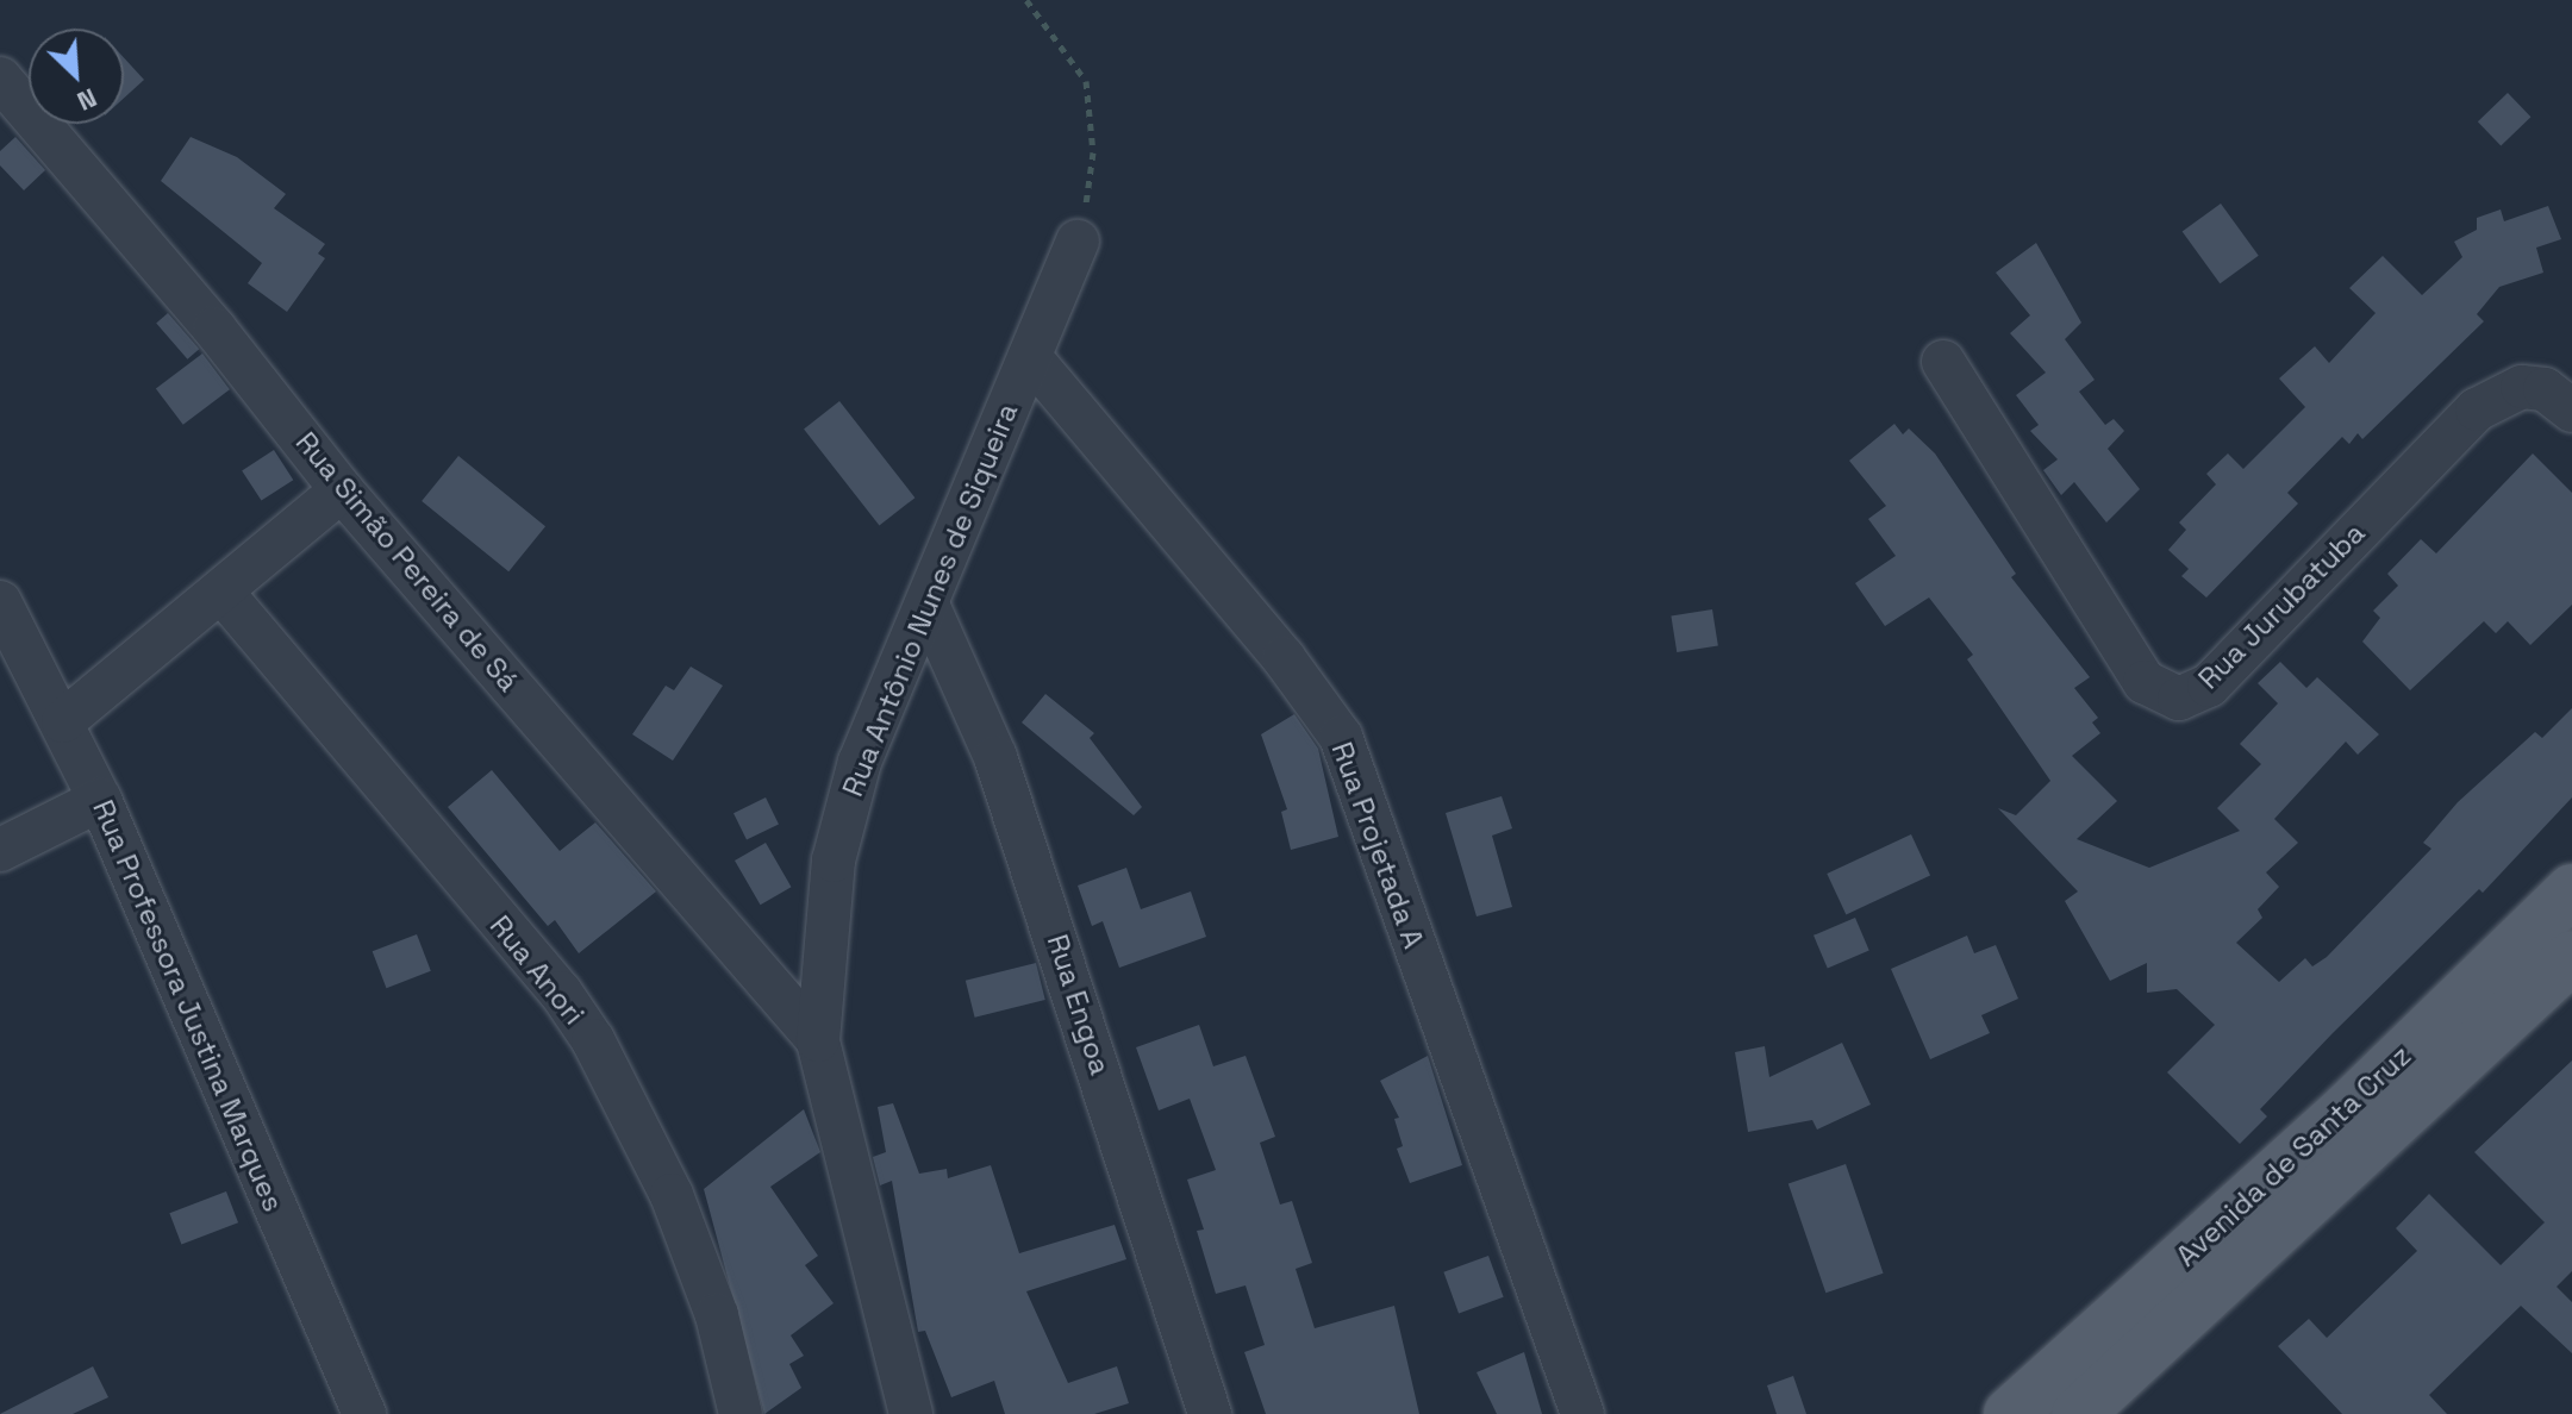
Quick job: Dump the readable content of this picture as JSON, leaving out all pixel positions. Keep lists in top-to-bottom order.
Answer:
{
  "streets": {
    "main road": ["Avenida de Santa Cruz"],
    "street": [
      "Rua Simão Pereira de Sá",
      "Rua Antônio Nunes de Siqueira",
      "Rua Jurubatuba",
      "Rua Projetada A",
      "Rua Anori",
      "Rua Engoa",
      "Rua Professora Justina Marques"
    ]
  },
  "crossings": [
    ["Rua Simão Pereira de Sá", "Rua Antônio Nunes de Siqueira"],
    ["Rua Antônio Nunes de Siqueira", "Rua Projetada A"],
    ["Rua Antônio Nunes de Siqueira", "Rua Engoa"]
  ],
  "north": "bottom right"
}
